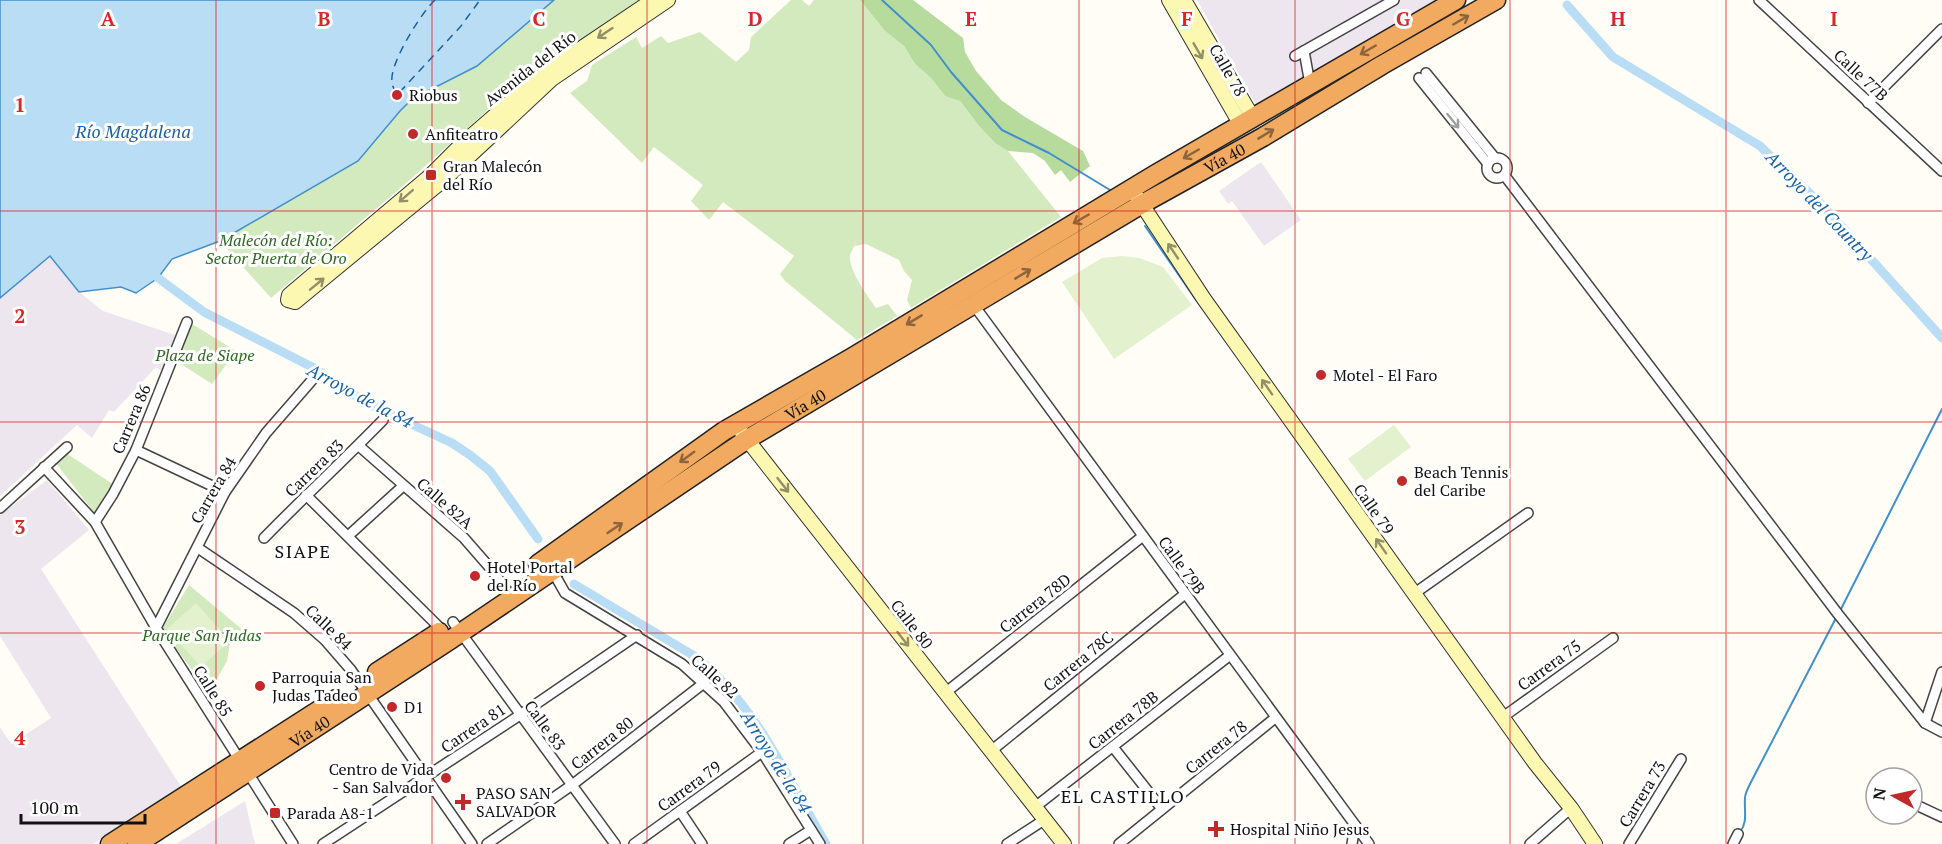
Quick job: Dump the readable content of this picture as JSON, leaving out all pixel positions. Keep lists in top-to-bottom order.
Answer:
{
  "streets": {
    "highway": ["Vía 40"],
    "main road": [
      "Avenida del Río",
      "Calle 78",
      "Calle 79",
      "Calle 80"
    ],
    "street": [
      "Calle 77B",
      "Carrera 86",
      "Carrera 83",
      "Carrera 84",
      "Calle 82A",
      "Calle 79B",
      "Carrera 78D",
      "Calle 84",
      "Carrera 78C",
      "Carrera 75",
      "Calle 82",
      "Calle 85",
      "Carrera 78B",
      "Calle 83",
      "Carrera 81",
      "Carrera 80",
      "Carrera 78",
      "Carrera 79",
      "Carrera 73"
    ]
  },
  "crossings": [
    ["Calle 78", "Vía 40"],
    ["Vía 40", "Calle 82A"],
    ["Vía 40", "Calle 79"],
    ["Vía 40", "Calle 79B"],
    ["Vía 40", "Calle 80"],
    ["Vía 40", "Calle 84"],
    ["Vía 40", "Calle 82"],
    ["Vía 40", "Calle 85"],
    ["Vía 40", "Calle 83"],
    ["Carrera 86", "Calle 85"],
    ["Carrera 83", "Calle 82A"],
    ["Carrera 83", "Calle 83"],
    ["Carrera 84", "Calle 84"],
    ["Carrera 84", "Calle 85"],
    ["Calle 79", "Carrera 75"],
    ["Calle 79B", "Carrera 78D"],
    ["Calle 79B", "Carrera 78C"],
    ["Calle 79B", "Carrera 78B"],
    ["Calle 79B", "Carrera 78"],
    ["Carrera 78D", "Calle 80"],
    ["Calle 80", "Carrera 78C"],
    ["Calle 80", "Carrera 78B"],
    ["Calle 84", "Carrera 81"],
    ["Calle 82", "Carrera 81"],
    ["Calle 82", "Carrera 80"],
    ["Calle 82", "Carrera 79"],
    ["Calle 83", "Carrera 81"],
    ["Calle 83", "Carrera 80"]
  ],
  "one_way": ["Calle 79", "Calle 80"],
  "districts": ["SIAPE", "EL CASTILLO"],
  "water": ["Río Magdalena", "Arroyo del Country", "Arroyo de la 84"],
  "parks": ["Malecón del Río: Sector Puerta de Oro", "Plaza de Siape", "Parque San Judas"],
  "places": {
    "other": [
      "Riobus",
      "Anfiteatro",
      "Motel - El Faro",
      "Beach Tennis del Caribe",
      "Hotel Portal del Río",
      "Parroquia San Judas Tadeo",
      "D1",
      "Centro de Vida - San Salvador"
    ],
    "transit": ["Gran Malecón del Río", "Parada A8-1"],
    "health": ["PASO SAN SALVADOR", "Hospital Niño Jesus"]
  },
  "scale_bar": "100 m",
  "north": "left",
  "grid": {
    "columns": [
      "A",
      "B",
      "C",
      "D",
      "E",
      "F",
      "G",
      "H",
      "I"
    ],
    "rows": [
      "1",
      "2",
      "3",
      "4"
    ]
  }
}
